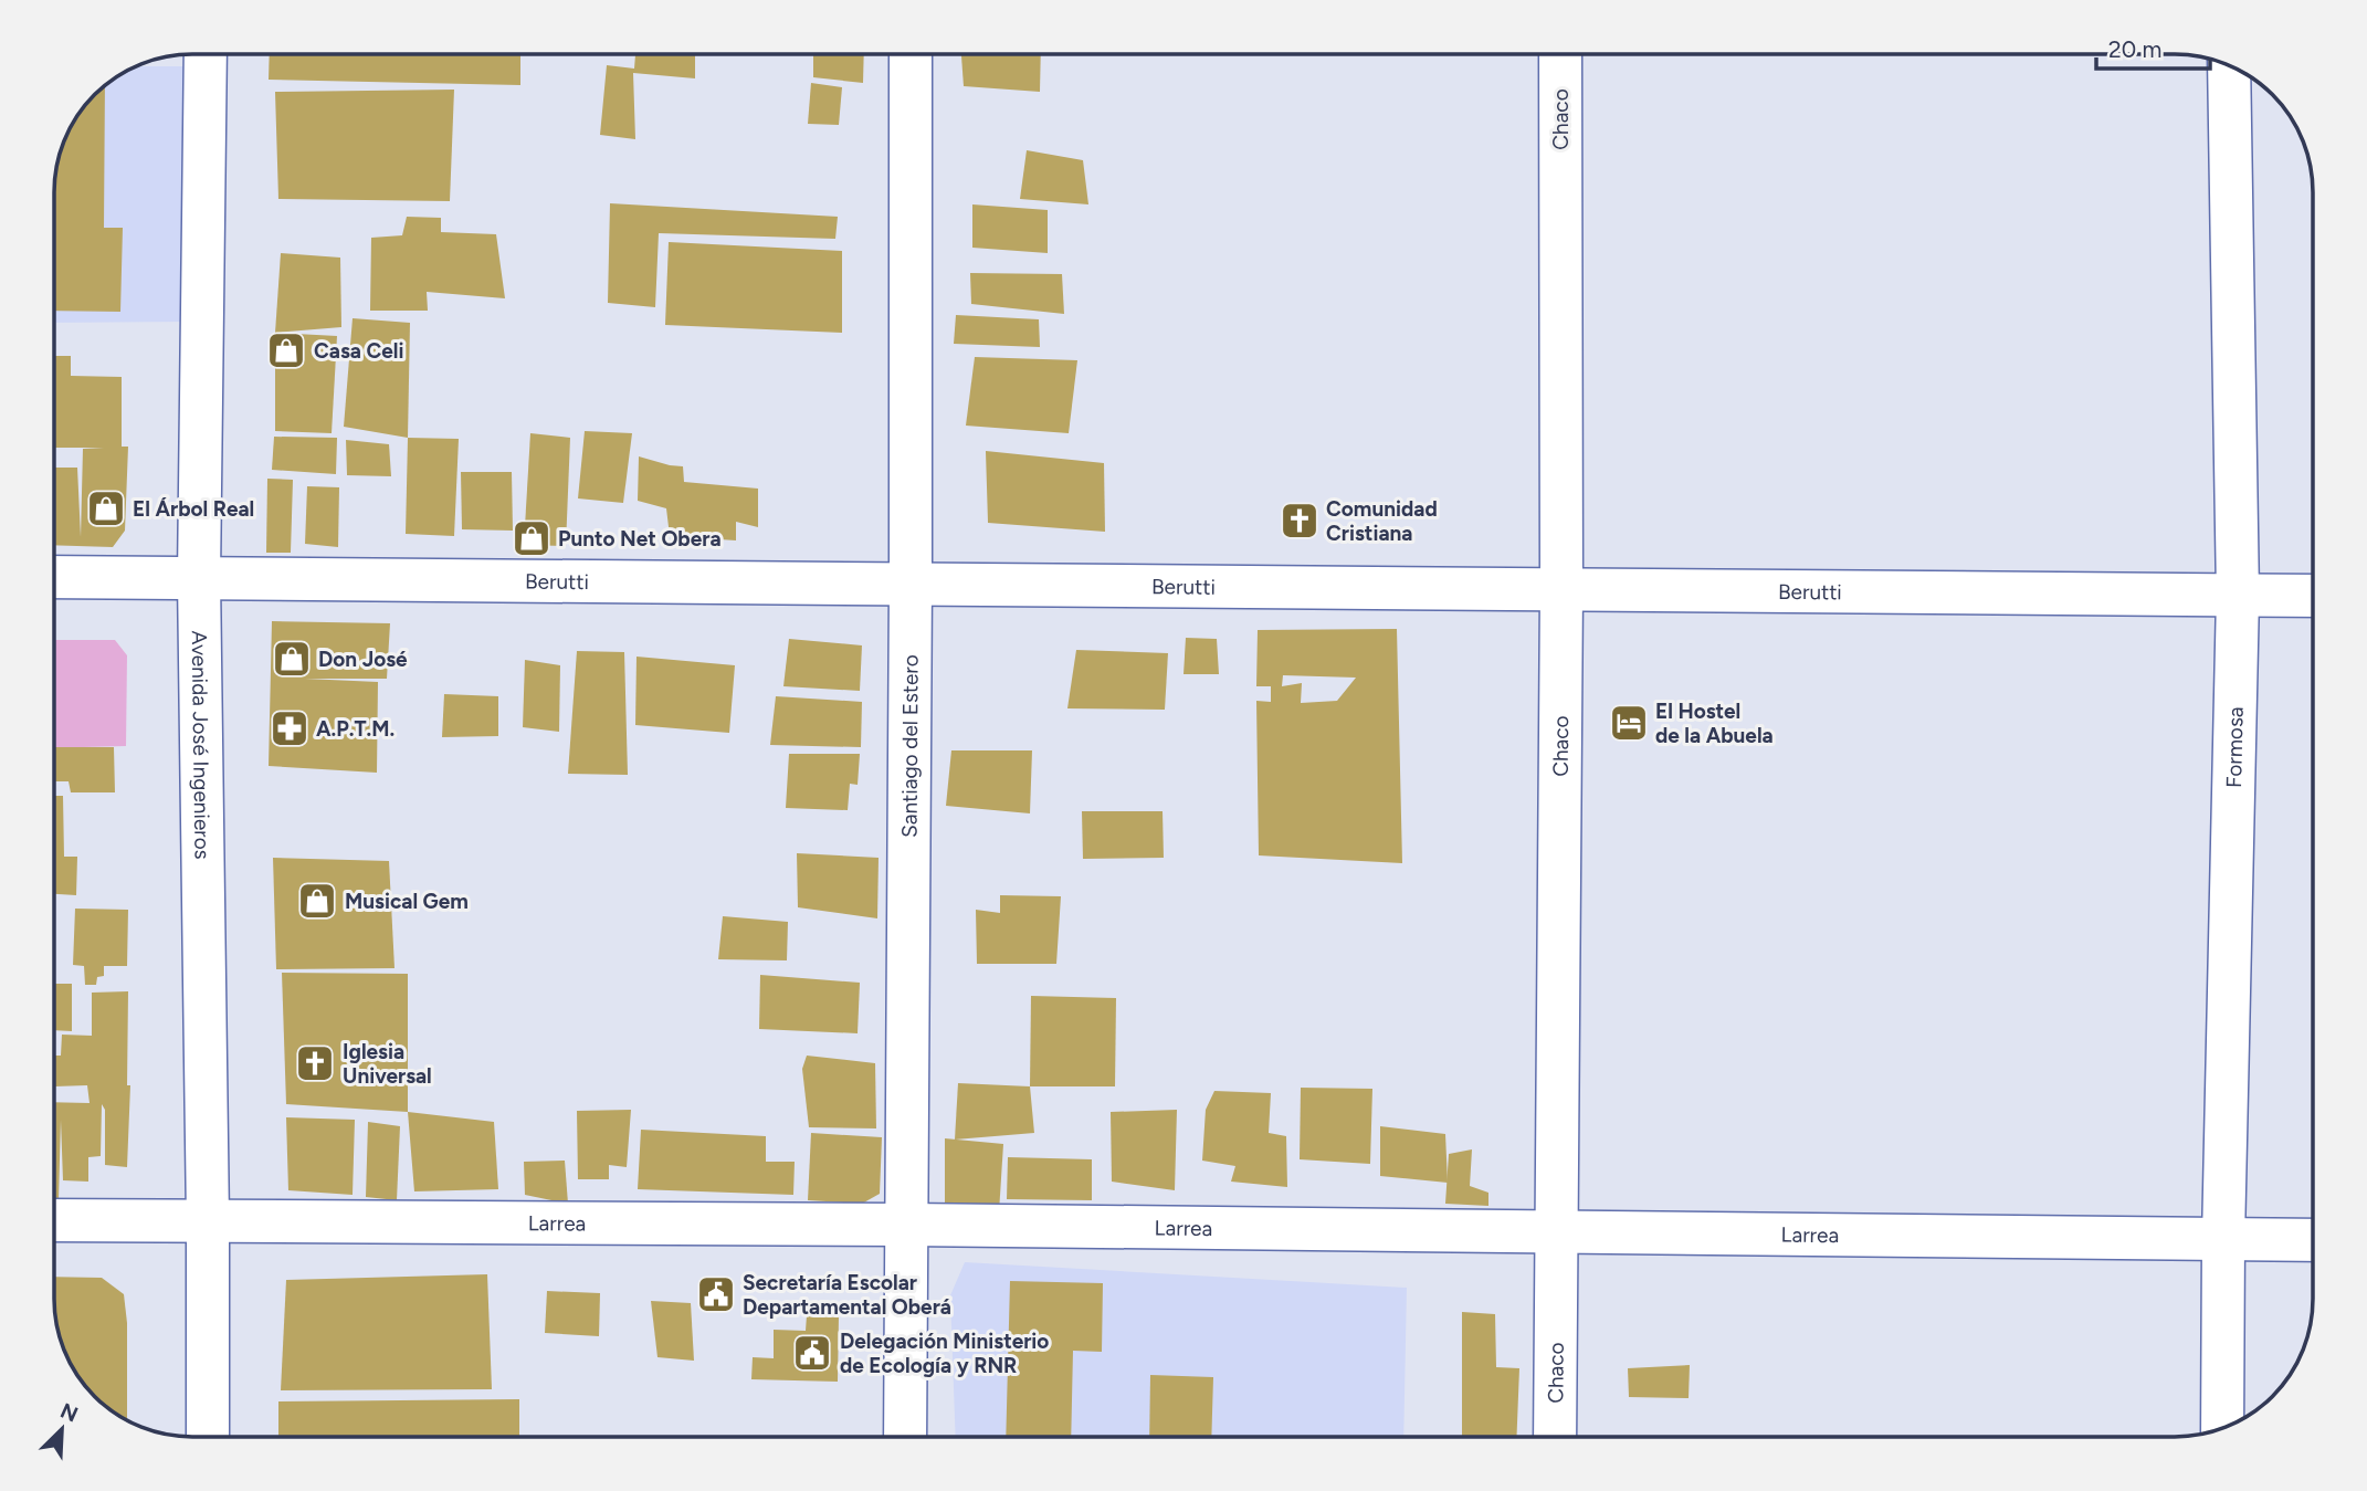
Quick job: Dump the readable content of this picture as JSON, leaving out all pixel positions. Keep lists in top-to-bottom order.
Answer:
{
  "streets": {
    "street": [
      "Chaco",
      "Berutti",
      "Avenida José Ingenieros",
      "Santiago del Estero",
      "Formosa",
      "Larrea"
    ]
  },
  "crossings": [
    ["Chaco", "Berutti"],
    ["Chaco", "Larrea"],
    ["Berutti", "Avenida José Ingenieros"],
    ["Berutti", "Santiago del Estero"],
    ["Berutti", "Formosa"],
    ["Avenida José Ingenieros", "Larrea"],
    ["Santiago del Estero", "Larrea"],
    ["Formosa", "Larrea"]
  ],
  "places": {
    "shop": [
      "Casa Celi",
      "El Árbol Real",
      "Punto Net Obera",
      "Don José",
      "Musical Gem"
    ],
    "church": ["Comunidad Cristiana", "Iglesia Universal"],
    "hotel": ["El Hostel de la Abuela"],
    "pharmacy": ["A.P.T.M."],
    "public building": ["Secretaría Escolar Departamental Oberá", "Delegación Ministerio de Ecología y RNR"]
  },
  "scale_bar": "20 m",
  "north": "top right"
}
